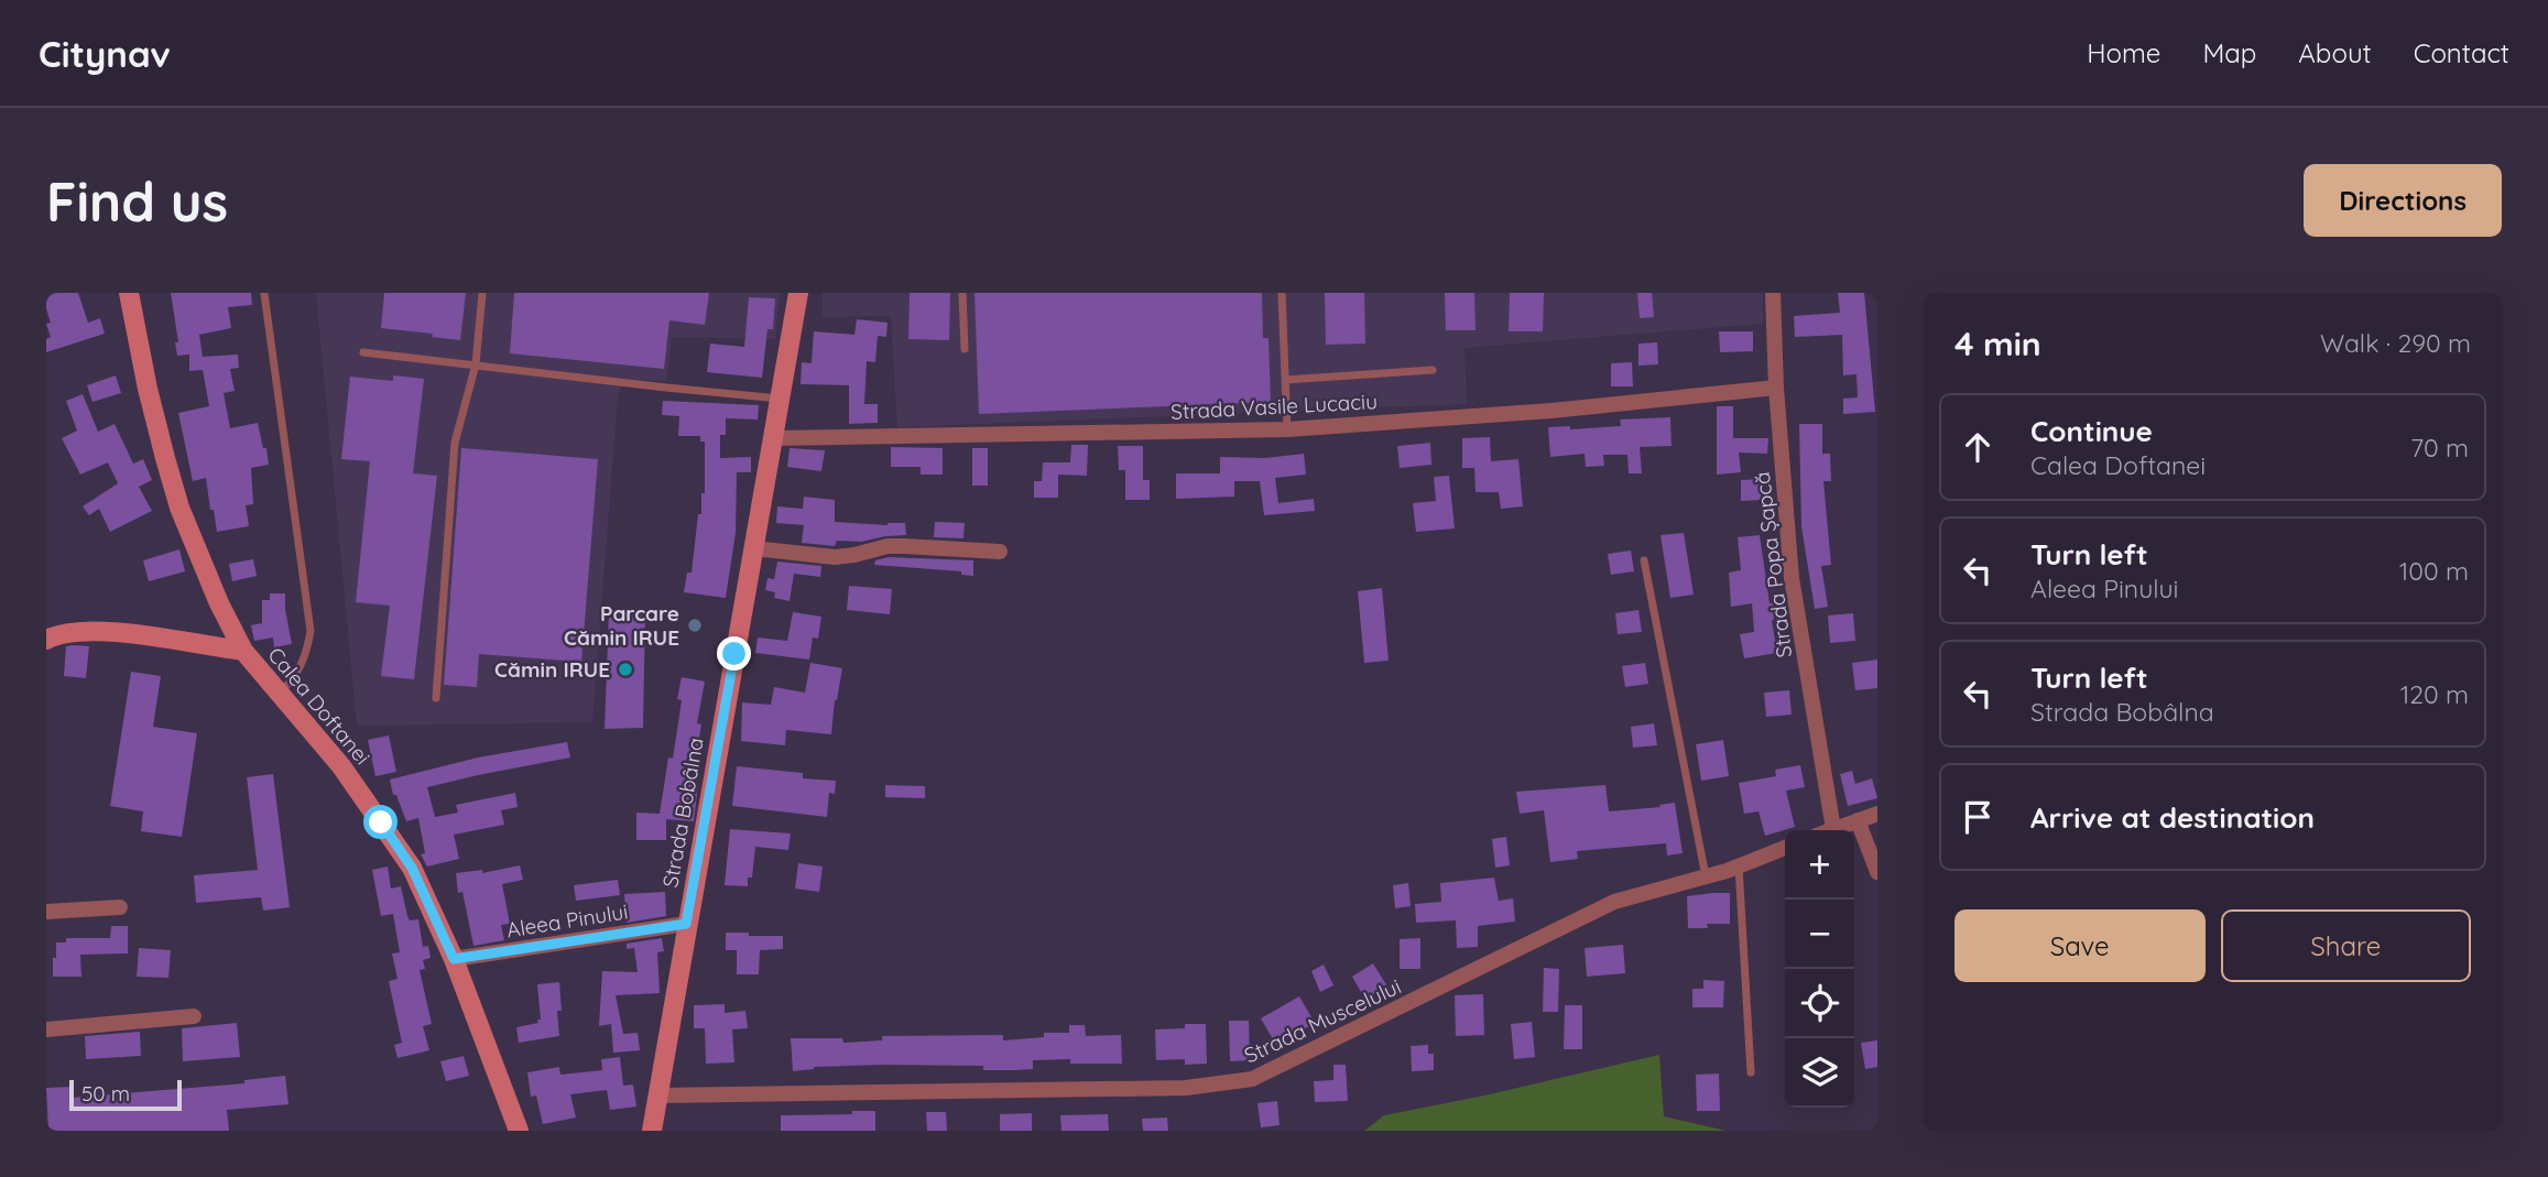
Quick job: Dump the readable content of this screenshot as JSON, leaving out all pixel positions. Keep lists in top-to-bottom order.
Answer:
{
  "streets": {
    "main road": ["Calea Doftanei", "Strada Bobâlna"],
    "street": [
      "Strada Vasile Lucaciu",
      "Strada Popa Șapcă",
      "Aleea Pinului",
      "Strada Muscelului"
    ]
  },
  "crossings": [
    ["Strada Vasile Lucaciu", "Strada Popa Șapcă"],
    ["Strada Vasile Lucaciu", "Strada Bobâlna"],
    ["Calea Doftanei", "Aleea Pinului"],
    ["Strada Bobâlna", "Aleea Pinului"],
    ["Strada Bobâlna", "Strada Muscelului"]
  ],
  "places": ["Parcare Cămin IRUE", "Cămin IRUE"],
  "scale_bar": "50 m",
  "page": {
    "header": "Citynav",
    "nav": [
      "Home",
      "Map",
      "About",
      "Contact"
    ],
    "buttons": [
      "Directions",
      ["Save", "Share"]
    ],
    "title": "Find us",
    "heading": ["4 min", "Walk · 290 m"],
    "list": [
      ["Continue", "Calea Doftanei", "70 m"],
      ["Turn left", "Aleea Pinului", "100 m"],
      ["Turn left", "Strada Bobâlna", "120 m"],
      "Arrive at destination"
    ],
    "map_buttons": ["+", "−"],
    "scale": "50 m"
  }
}
